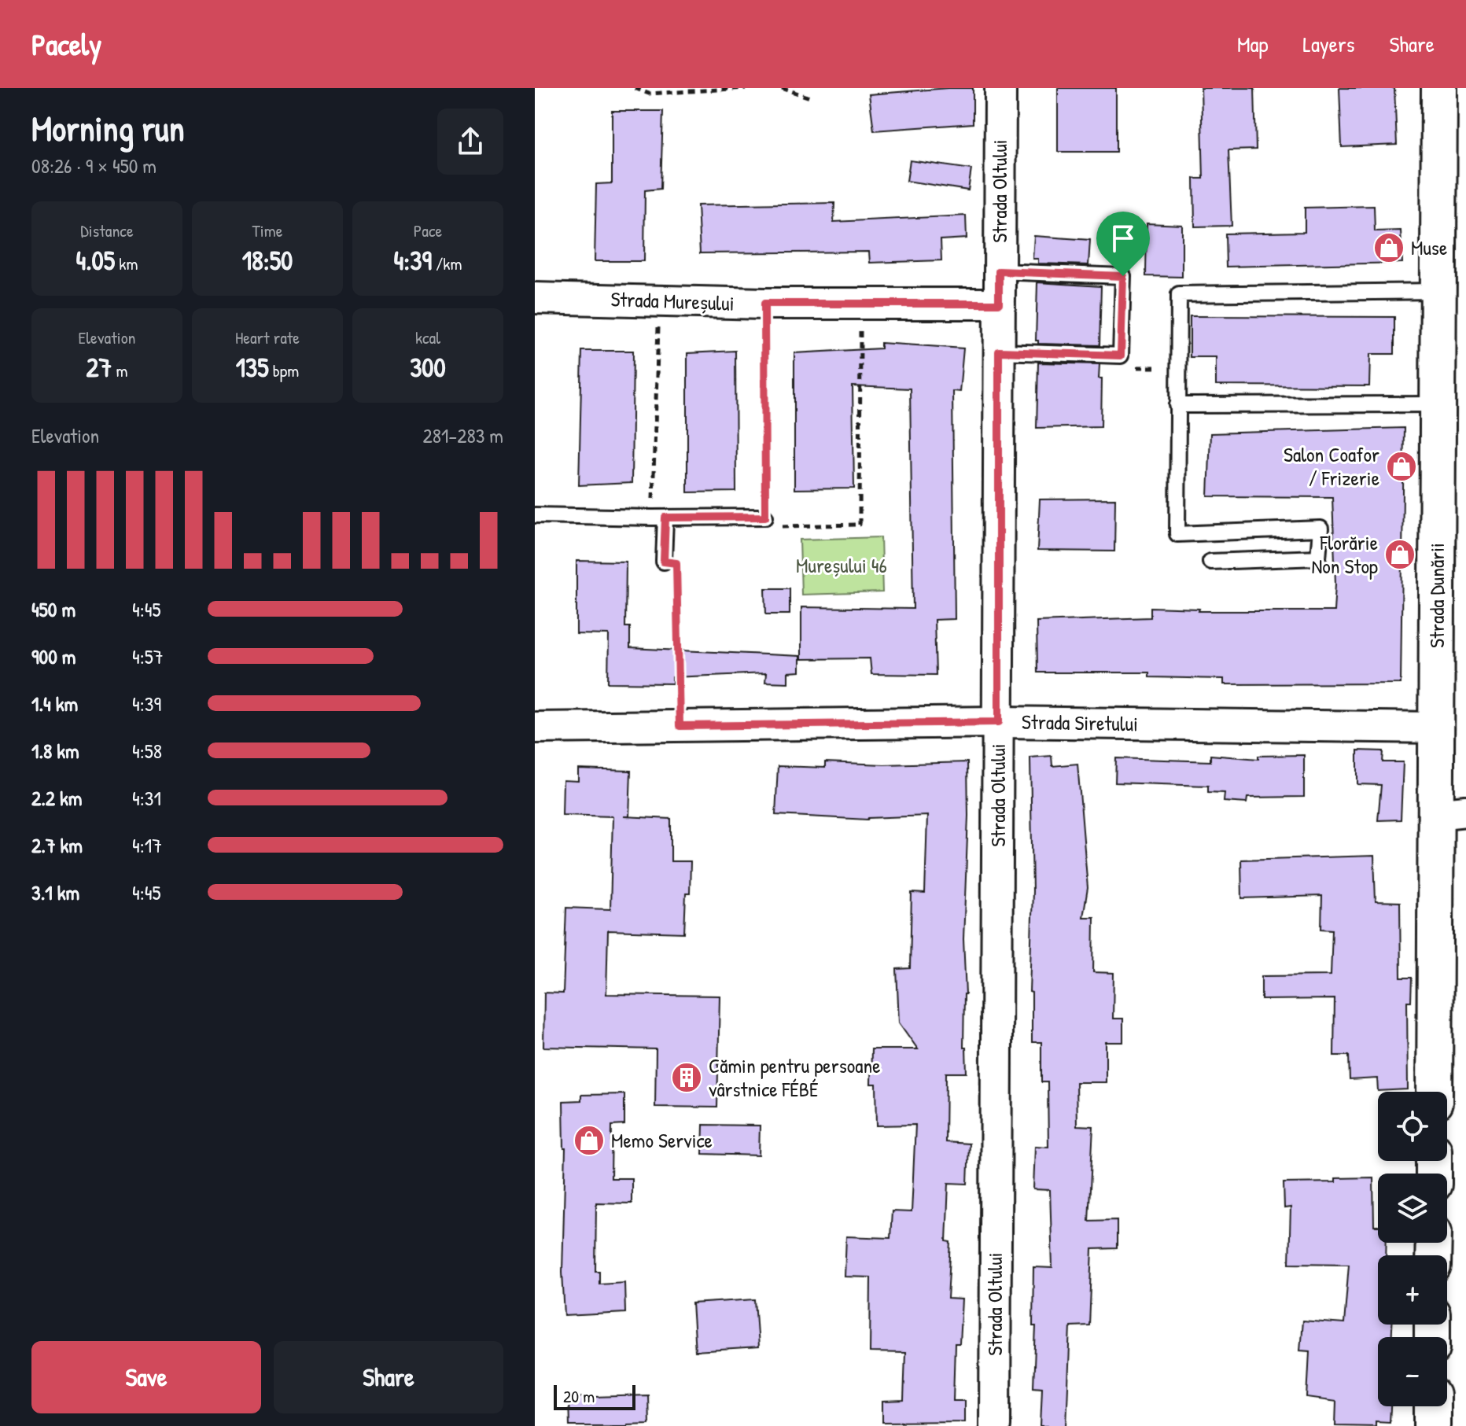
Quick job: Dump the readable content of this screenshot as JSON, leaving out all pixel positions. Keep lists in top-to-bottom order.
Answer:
{
  "streets": {
    "street": [
      "Strada Oltului",
      "Strada Mureșului",
      "Strada Dunării",
      "Strada Siretului"
    ]
  },
  "crossings": [
    ["Strada Oltului", "Strada Mureșului"],
    ["Strada Oltului", "Strada Siretului"],
    ["Strada Dunării", "Strada Siretului"]
  ],
  "parks": ["Mureșului 46"],
  "places": {
    "shop": [
      "Muse",
      "Salon Coafor / Frizerie",
      "Florărie Non Stop",
      "Memo Service"
    ],
    "building": ["Cămin pentru persoane vârstnice FÉBÉ"]
  },
  "scale_bar": "20 m",
  "page": {
    "header": "Pacely",
    "nav": ["Map", "Layers", "Share"],
    "heading": ["Morning run", "08:26 · 9 × 450 m"],
    "stats": [
      ["Distance", "4.05 km"],
      ["Time", "18:50"],
      ["Pace", "4:39 /km"],
      ["Elevation", "27 m"],
      ["Heart rate", "135 bpm"],
      ["kcal", "300"]
    ],
    "chart": ["Elevation", "281–283 m"],
    "list": [
      {
        "name": "450 m",
        "note": "4:45"
      },
      {
        "name": "900 m",
        "note": "4:57"
      },
      {
        "name": "1.4 km",
        "note": "4:39"
      },
      {
        "name": "1.8 km",
        "note": "4:58"
      },
      {
        "name": "2.2 km",
        "note": "4:31"
      },
      {
        "name": "2.7 km",
        "note": "4:17"
      },
      {
        "name": "3.1 km",
        "note": "4:45"
      }
    ],
    "map_buttons": ["+", "−"],
    "buttons": ["Save", "Share"],
    "scale": "20 m"
  }
}
